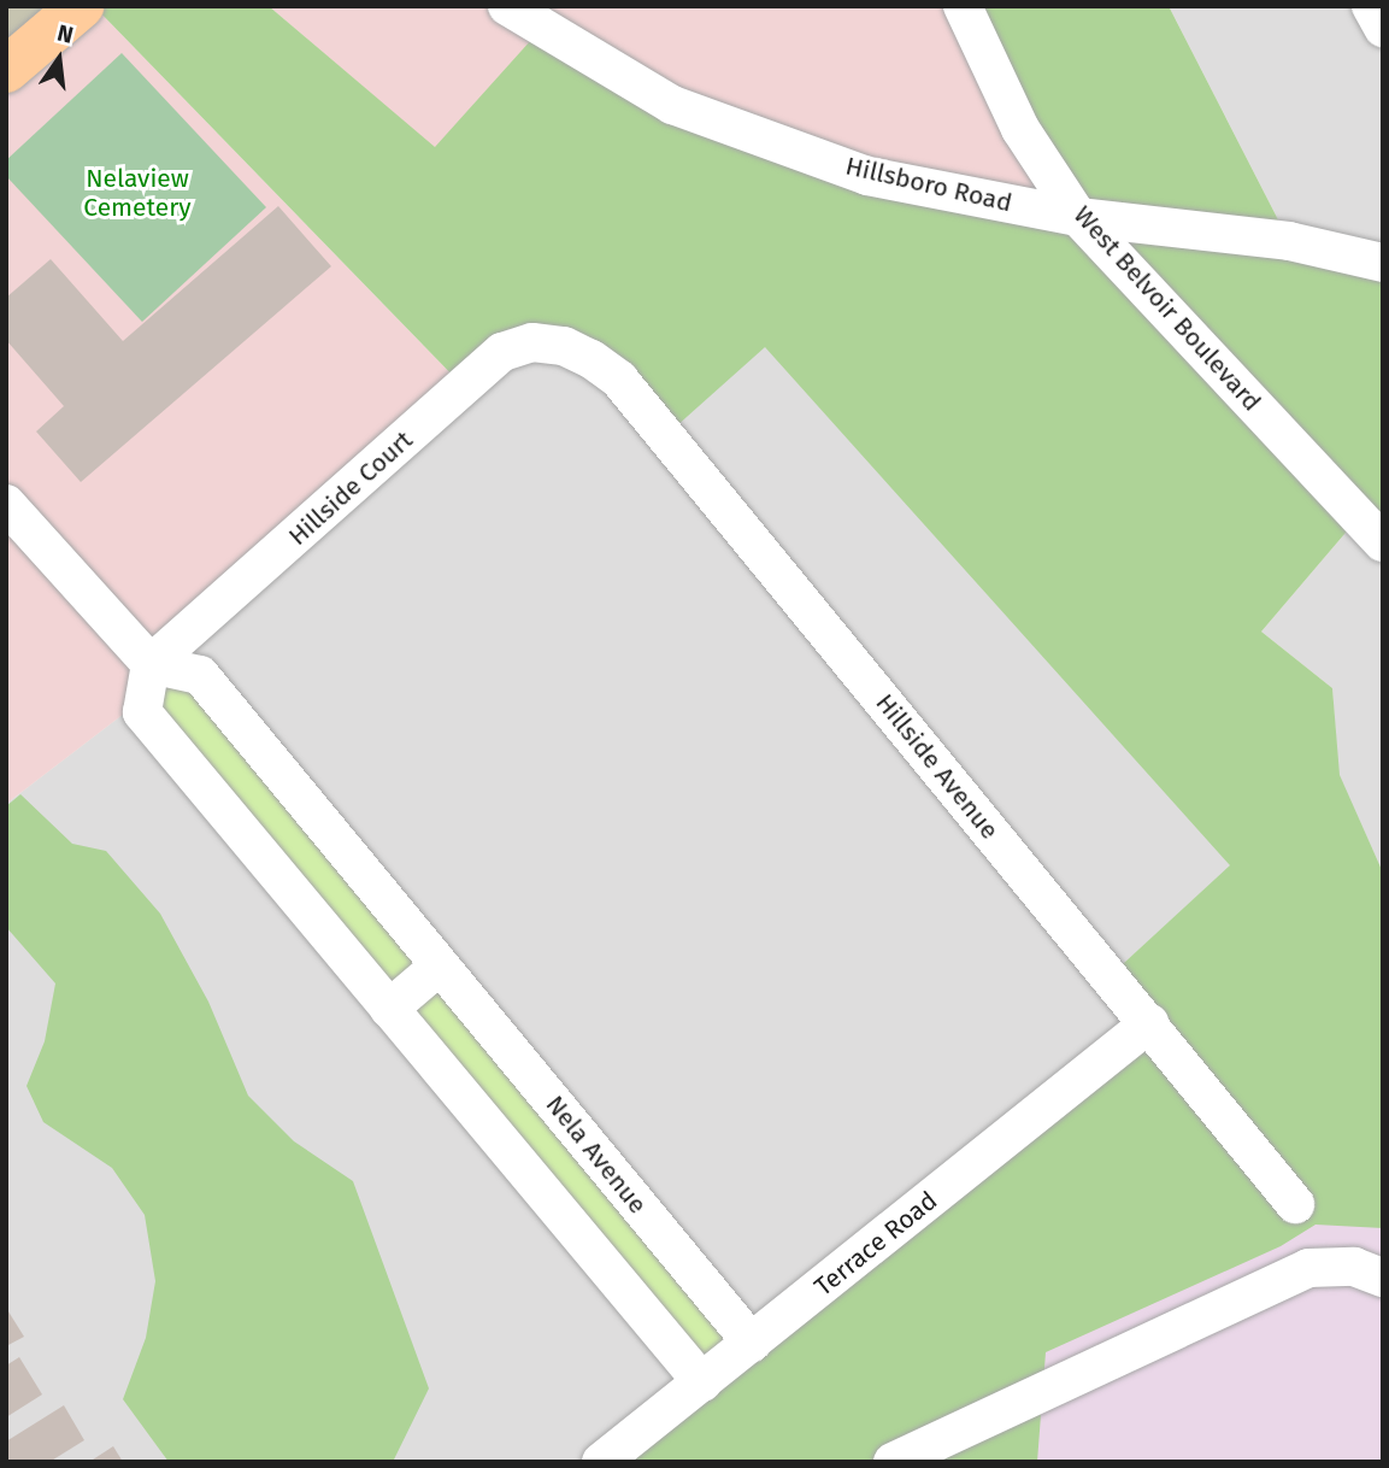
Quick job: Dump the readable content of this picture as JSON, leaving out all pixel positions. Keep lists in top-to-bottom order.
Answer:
{
  "streets": {
    "street": [
      "Hillsboro Road",
      "West Belvoir Boulevard",
      "Hillside Court",
      "Hillside Avenue",
      "Nela Avenue",
      "Terrace Road"
    ]
  },
  "crossings": [
    ["Hillsboro Road", "West Belvoir Boulevard"],
    ["Hillside Court", "Hillside Avenue"],
    ["Hillside Court", "Nela Avenue"],
    ["Hillside Avenue", "Terrace Road"],
    ["Nela Avenue", "Terrace Road"]
  ],
  "parks": ["Nelaview Cemetery"],
  "north": "top"
}
